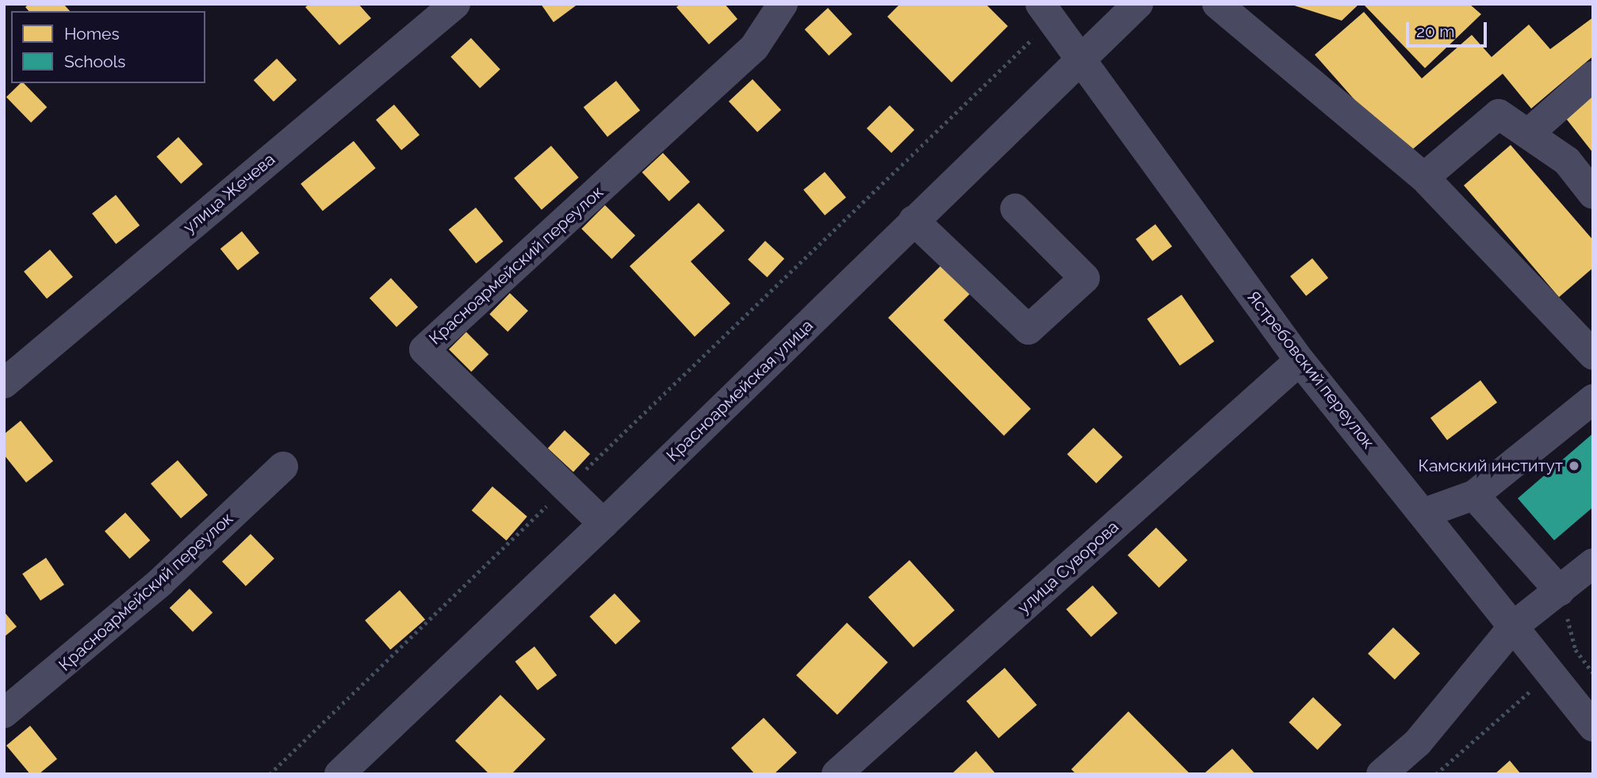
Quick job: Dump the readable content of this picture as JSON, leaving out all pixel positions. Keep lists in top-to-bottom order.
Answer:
{
  "streets": {
    "street": [
      "улица Жечева",
      "Красноармейский переулок",
      "Ястребовский переулок",
      "Красноармейская улица",
      "улица Суворова"
    ]
  },
  "crossings": [
    ["Красноармейский переулок", "Красноармейская улица"],
    ["Ястребовский переулок", "Красноармейская улица"],
    ["Ястребовский переулок", "улица Суворова"]
  ],
  "places": ["Камский институт"],
  "legend": ["Homes", "Schools"],
  "scale_bar": "20 m"
}
